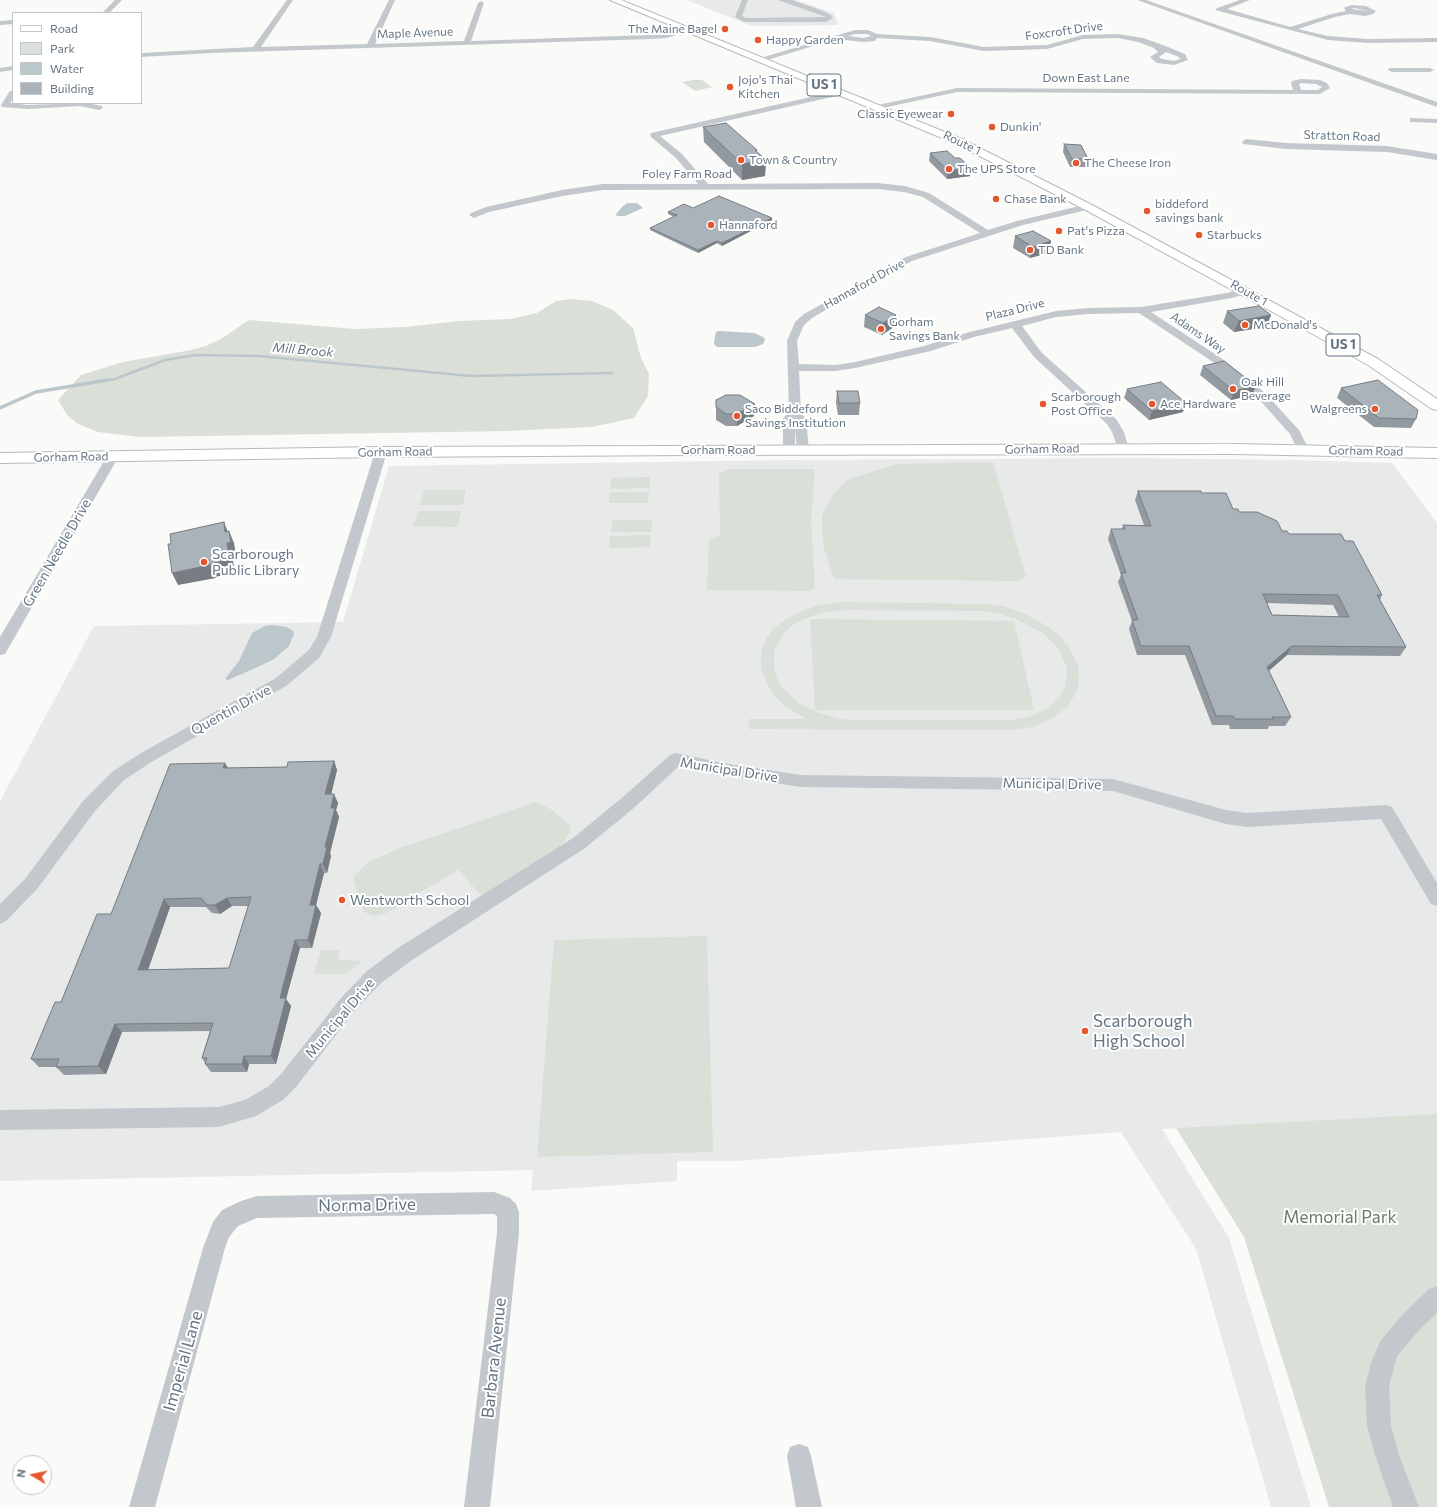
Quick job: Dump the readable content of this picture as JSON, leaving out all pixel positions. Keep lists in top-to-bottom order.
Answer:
{
  "streets": {
    "main road": ["US 1", "Route 1", "Gorham Road"],
    "street": [
      "Foxcroft Drive",
      "Maple Avenue",
      "Down East Lane",
      "Stratton Road",
      "Foley Farm Road",
      "Hannaford Drive",
      "Plaza Drive",
      "Adams Way",
      "Green Needle Drive",
      "Quentin Drive",
      "Municipal Drive",
      "Norma Drive",
      "Barbara Avenue",
      "Imperial Lane"
    ]
  },
  "crossings": [
    ["Foxcroft Drive", "Route 1"],
    ["Maple Avenue", "Route 1"],
    ["Down East Lane", "Route 1"],
    ["Route 1", "Hannaford Drive"],
    ["Route 1", "Plaza Drive"],
    ["Foley Farm Road", "Hannaford Drive"],
    ["Hannaford Drive", "Plaza Drive"],
    ["Hannaford Drive", "Gorham Road"],
    ["Plaza Drive", "Adams Way"],
    ["Adams Way", "Gorham Road"],
    ["Gorham Road", "Green Needle Drive"],
    ["Gorham Road", "Quentin Drive"],
    ["Norma Drive", "Barbara Avenue"],
    ["Norma Drive", "Imperial Lane"]
  ],
  "water": ["Mill Brook"],
  "parks": ["Memorial Park"],
  "places": [
    "The Maine Bagel",
    "Happy Garden",
    "Jojo's Thai Kitchen",
    "Classic Eyewear",
    "Dunkin'",
    "Town & Country",
    "The Cheese Iron",
    "The UPS Store",
    "Chase Bank",
    "biddeford savings bank",
    "Hannaford",
    "Pat's Pizza",
    "Starbucks",
    "TD Bank",
    "McDonald's",
    "Gorham Savings Bank",
    "Oak Hill Beverage",
    "Scarborough Post Office",
    "Ace Hardware",
    "Walgreens",
    "Saco Biddeford Savings Institution",
    "Scarborough Public Library",
    "Wentworth School",
    "Scarborough High School"
  ],
  "legend": [
    "Road",
    "Park",
    "Water",
    "Building"
  ],
  "north": "left"
}
